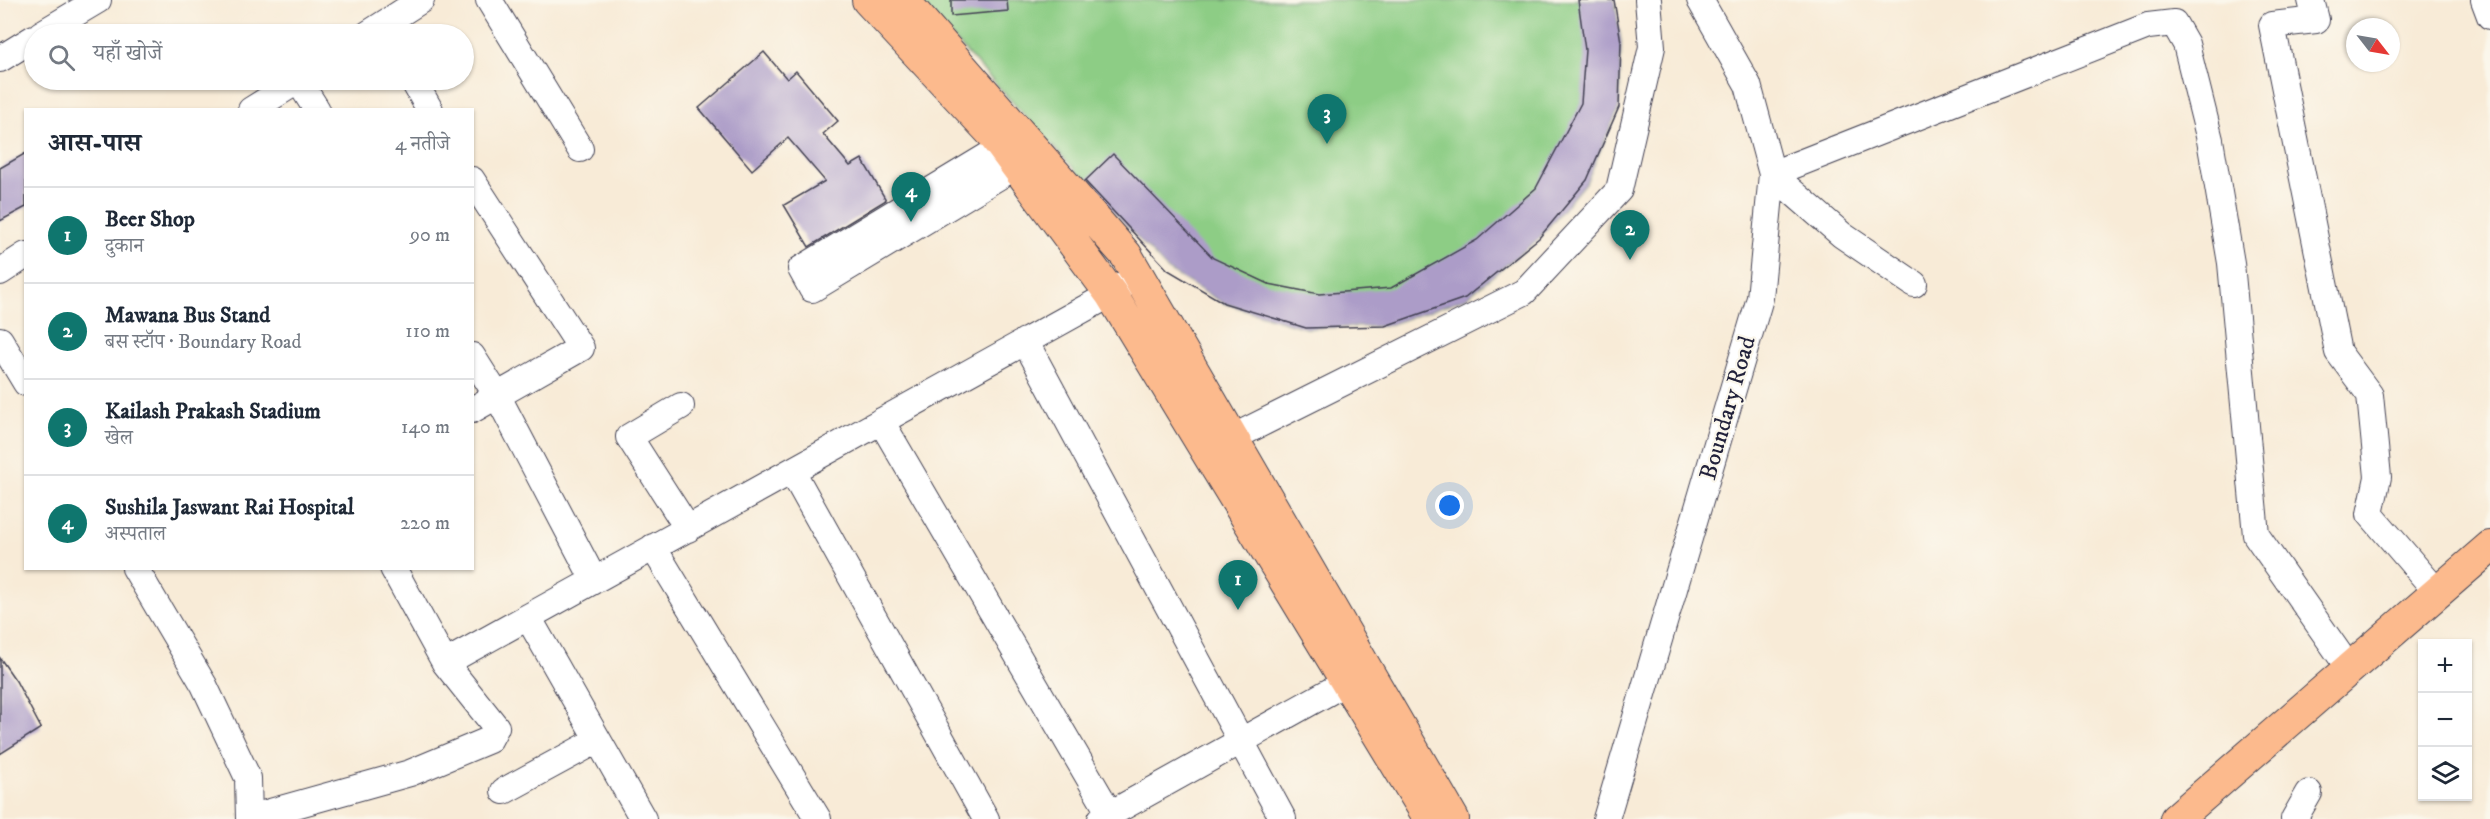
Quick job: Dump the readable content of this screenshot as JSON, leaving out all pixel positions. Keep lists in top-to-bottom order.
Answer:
{
  "streets": {
    "street": ["Boundary Road"]
  },
  "north": "bottom right",
  "page": {
    "search": "यहाँ खोजें",
    "pins": [
      "3",
      "4",
      "2",
      "1"
    ],
    "heading": ["आस-पास", "4 नतीजे"],
    "list": [
      {
        "mark": "1",
        "name": "Beer Shop",
        "note": "दुकान",
        "value": "90 m"
      },
      {
        "mark": "2",
        "name": "Mawana Bus Stand",
        "note": "बस स्टॉप · Boundary Road",
        "value": "110 m"
      },
      {
        "mark": "3",
        "name": "Kailash Prakash Stadium",
        "note": "खेल",
        "value": "140 m"
      },
      {
        "mark": "4",
        "name": "Sushila Jaswant Rai Hospital",
        "note": "अस्पताल",
        "value": "220 m"
      }
    ],
    "map_buttons": ["+", "−"]
  }
}
